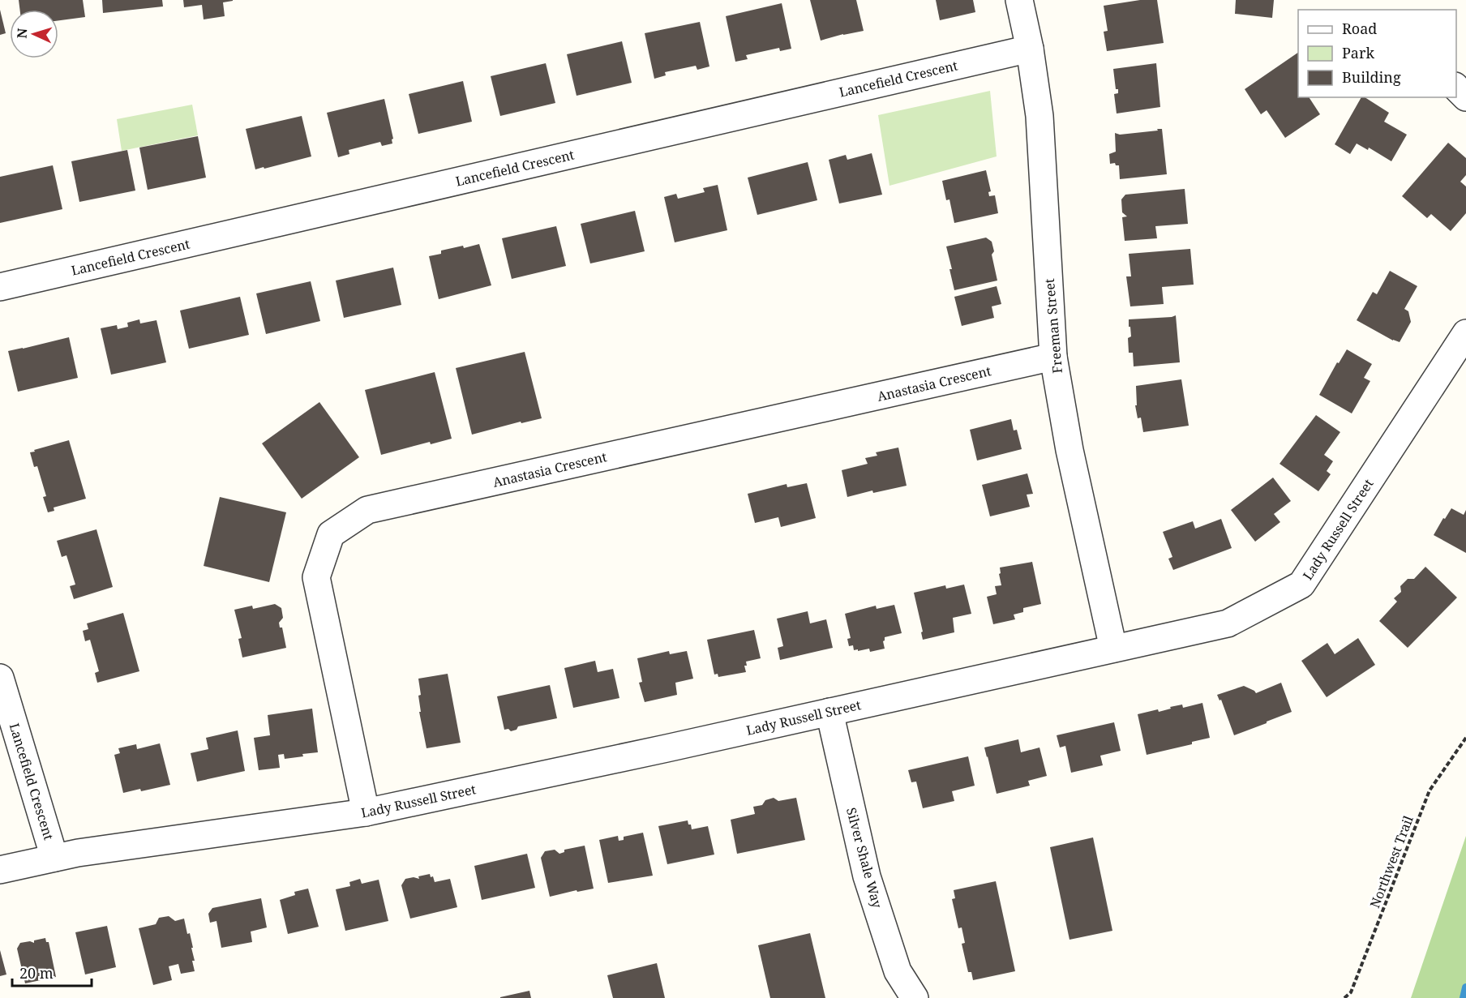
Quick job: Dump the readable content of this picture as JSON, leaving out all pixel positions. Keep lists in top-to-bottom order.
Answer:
{
  "streets": {
    "street": [
      "Lancefield Crescent",
      "Freeman Street",
      "Anastasia Crescent",
      "Lady Russell Street",
      "Silver Shale Way"
    ],
    "path": ["Northwest Trail"]
  },
  "crossings": [
    ["Lancefield Crescent", "Freeman Street"],
    ["Lancefield Crescent", "Lady Russell Street"],
    ["Freeman Street", "Anastasia Crescent"],
    ["Freeman Street", "Lady Russell Street"],
    ["Anastasia Crescent", "Lady Russell Street"],
    ["Lady Russell Street", "Silver Shale Way"]
  ],
  "legend": ["Road", "Park", "Building"],
  "scale_bar": "20 m",
  "north": "left"
}
